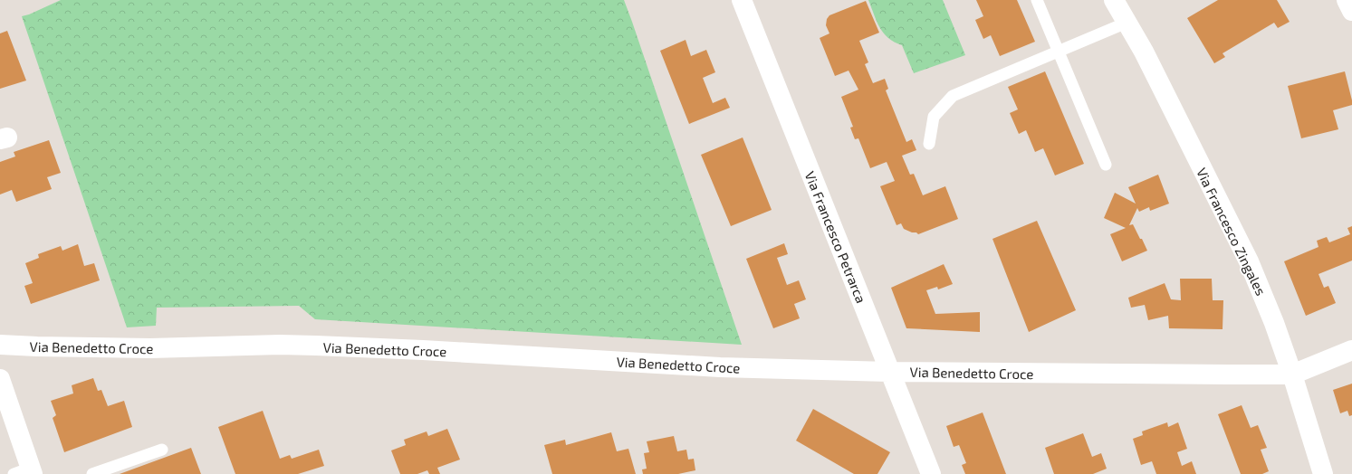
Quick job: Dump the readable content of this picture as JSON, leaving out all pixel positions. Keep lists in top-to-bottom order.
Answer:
{
  "streets": {
    "street": ["Via Francesco Zingales", "Via Francesco Petrarca", "Via Benedetto Croce"]
  },
  "crossings": [
    ["Via Francesco Zingales", "Via Benedetto Croce"],
    ["Via Francesco Petrarca", "Via Benedetto Croce"]
  ]
}
